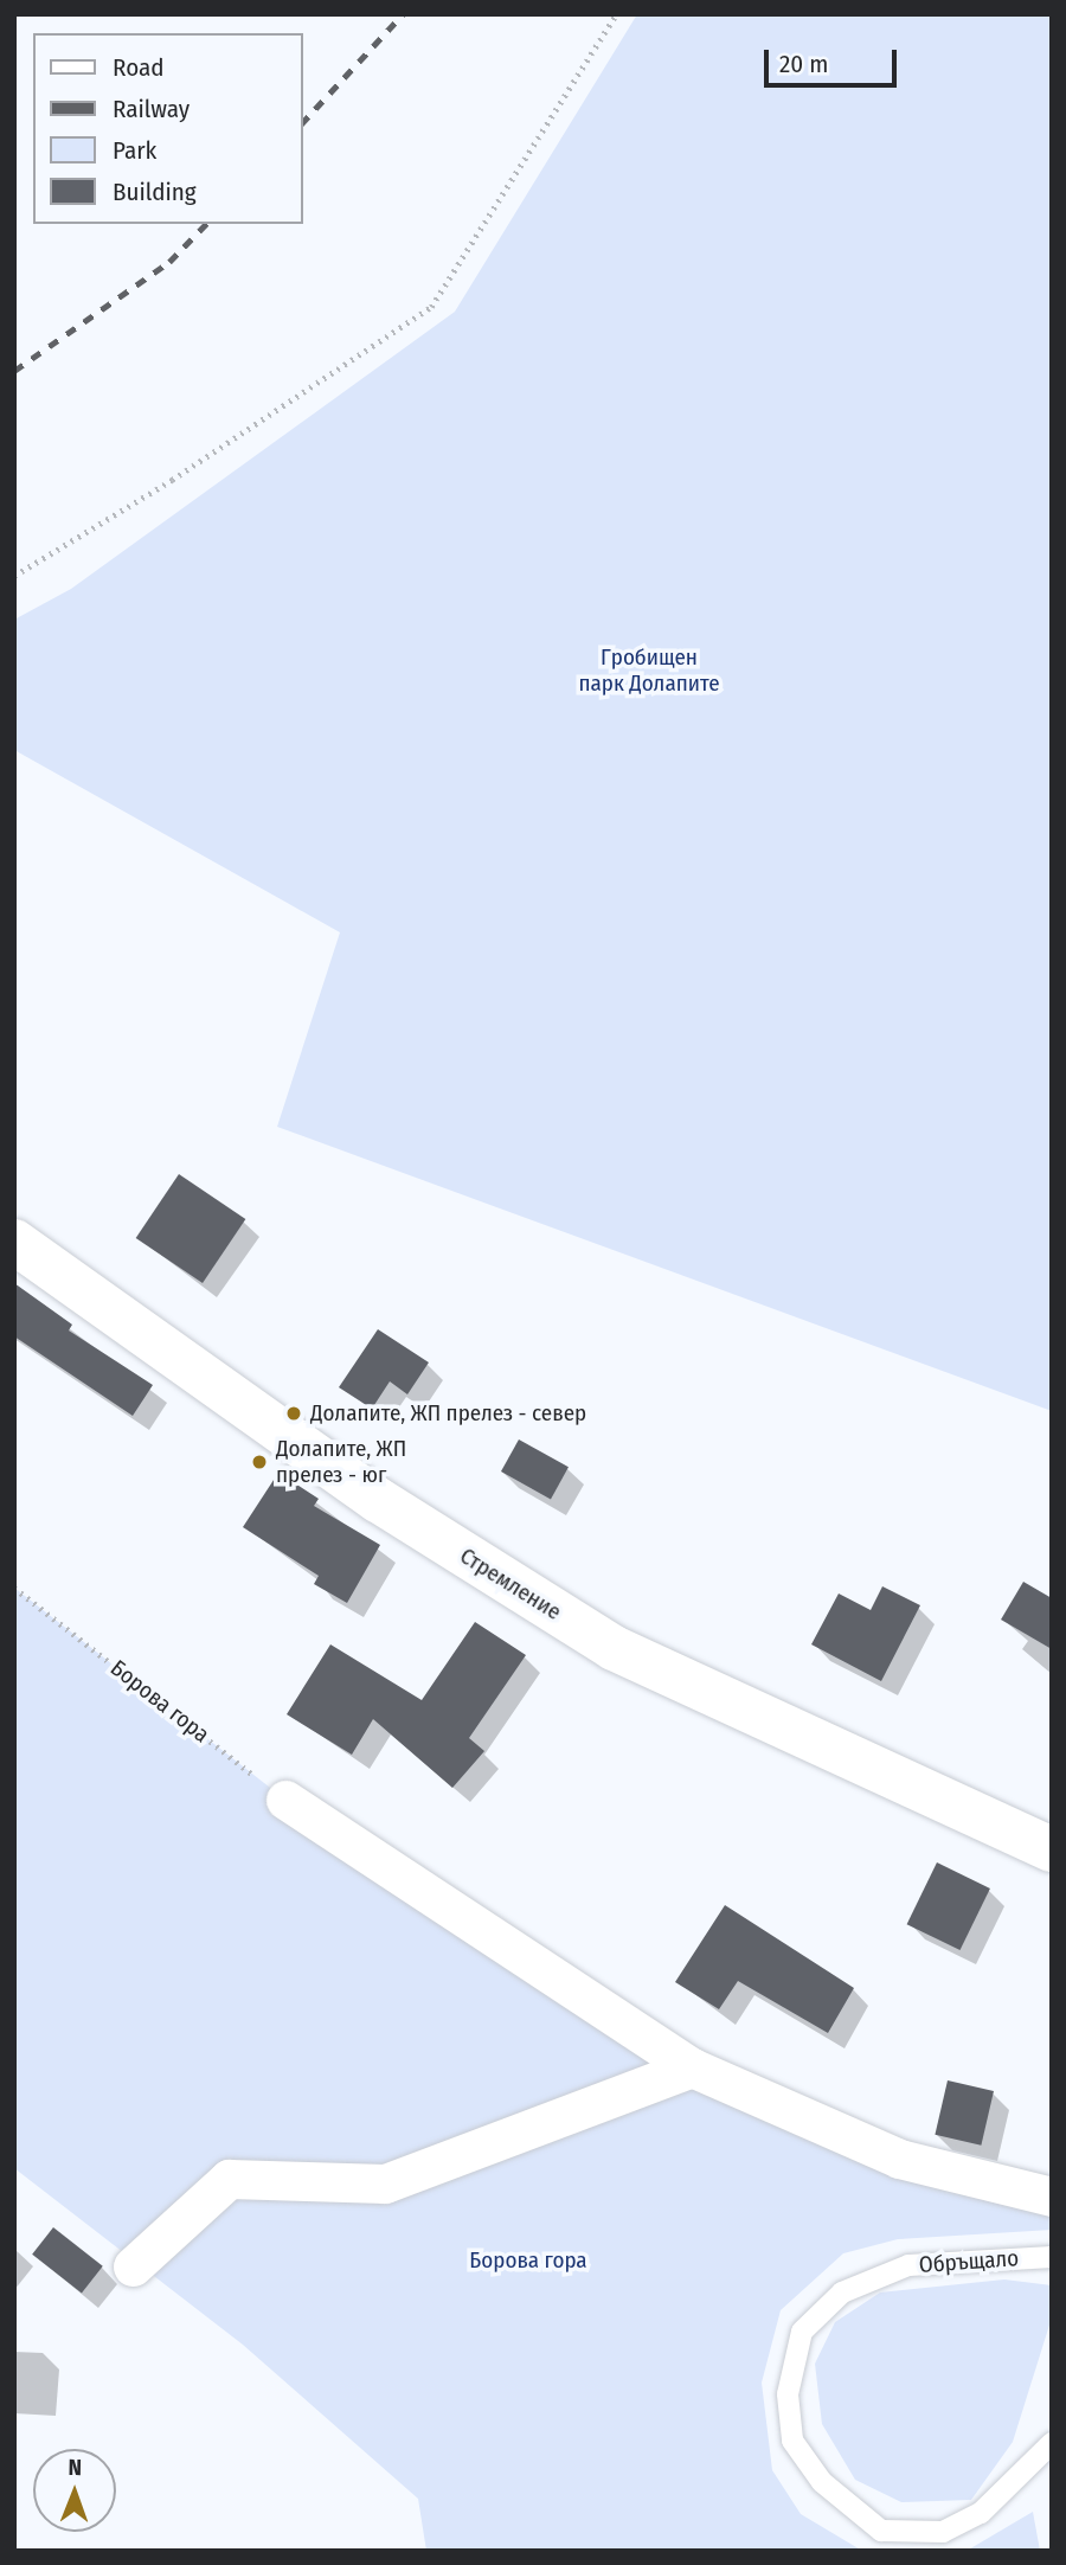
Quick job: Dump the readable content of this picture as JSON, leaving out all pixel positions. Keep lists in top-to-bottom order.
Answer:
{
  "streets": {
    "street": ["Стремление"],
    "lane": ["Обръщало"],
    "path": ["Борова гора"]
  },
  "parks": ["Гробищен парк Долапите", "Борова гора"],
  "places": ["Долапите, ЖП прелез - север", "Долапите, ЖП прелез - юг"],
  "legend": [
    "Road",
    "Railway",
    "Park",
    "Building"
  ],
  "scale_bar": "20 m",
  "north": "top"
}
